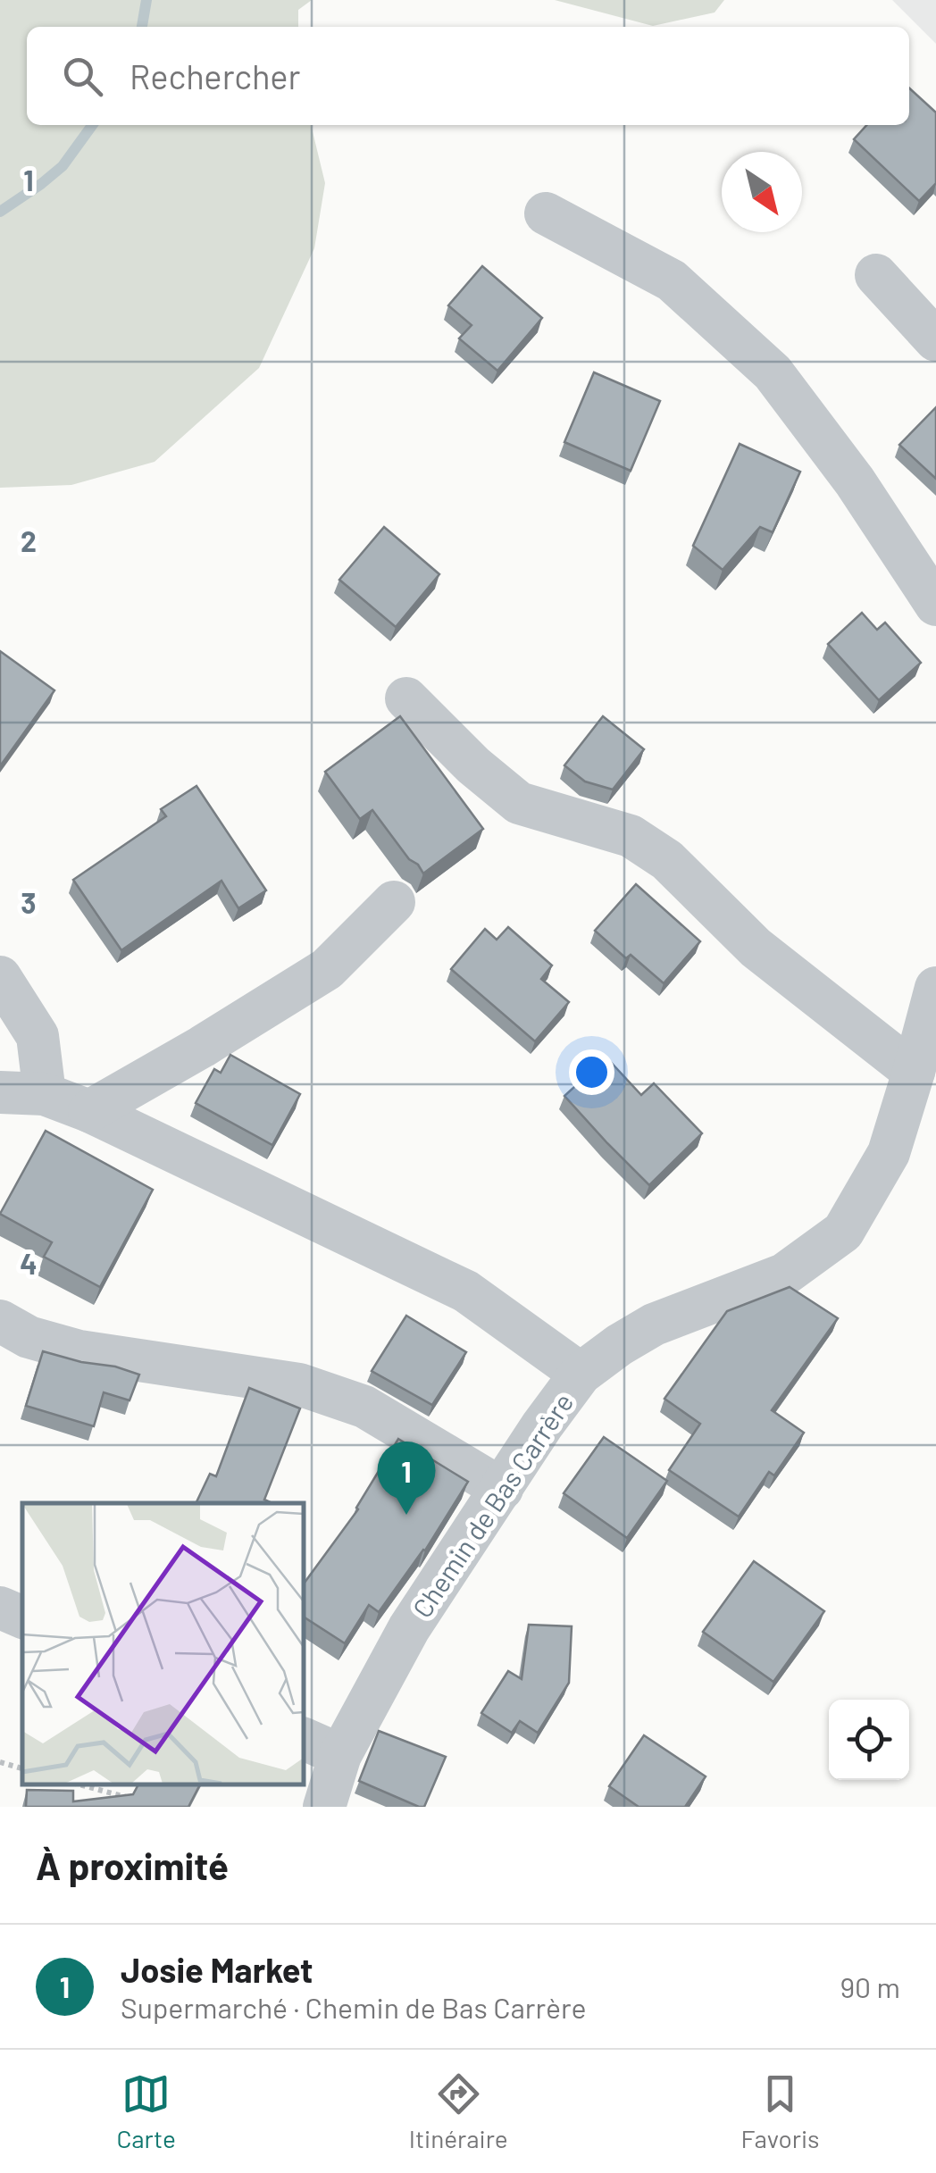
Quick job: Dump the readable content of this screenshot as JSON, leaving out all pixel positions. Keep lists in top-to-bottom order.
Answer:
{
  "streets": {
    "street": ["Chemin de Bas Carrère"]
  },
  "north": "bottom right",
  "page": {
    "search": "Rechercher",
    "pins": "1",
    "heading": "À proximité",
    "list": [
      {
        "mark": "1",
        "name": "Josie Market",
        "note": "Supermarché · Chemin de Bas Carrère",
        "value": "90 m"
      }
    ],
    "nav": ["Carte", "Itinéraire", "Favoris"]
  },
  "grid": {
    "rows": [
      "1",
      "2",
      "3",
      "4"
    ]
  }
}
